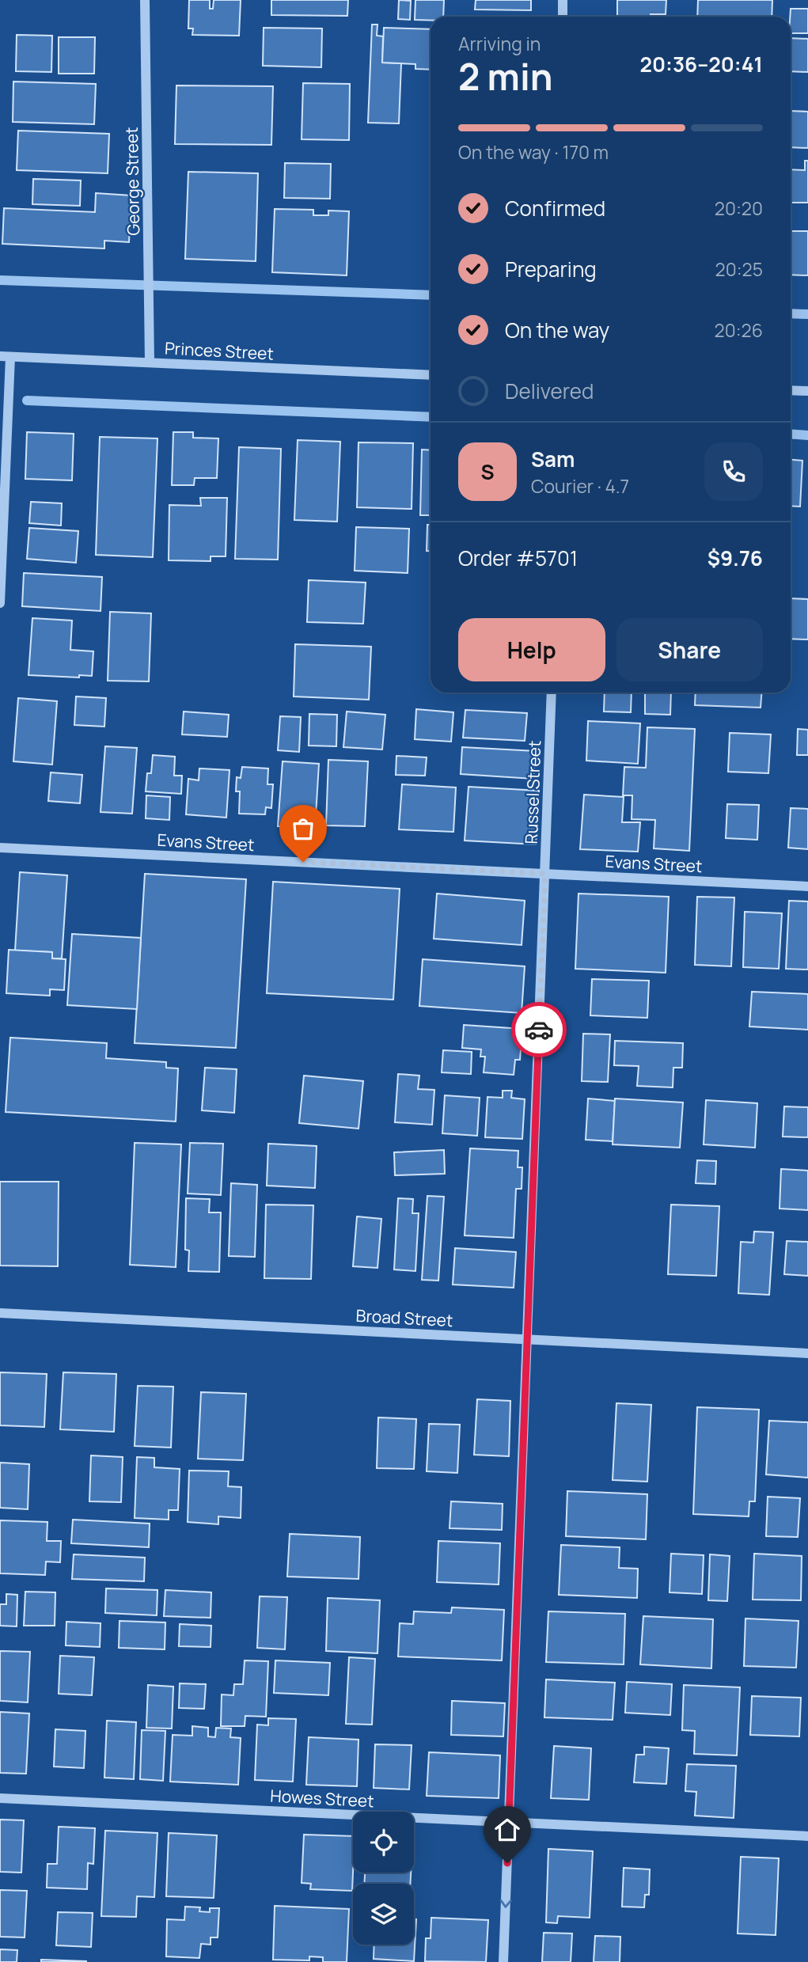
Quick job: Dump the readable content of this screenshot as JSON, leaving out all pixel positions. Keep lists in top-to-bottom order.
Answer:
{
  "streets": {
    "street": [
      "George Street",
      "Princes Street",
      "Russel Street",
      "Evans Street",
      "Broad Street",
      "Howes Street"
    ]
  },
  "crossings": [
    ["George Street", "Princes Street"],
    ["Russel Street", "Evans Street"],
    ["Russel Street", "Broad Street"],
    ["Russel Street", "Howes Street"]
  ],
  "page": {
    "heading": ["2 min", "Arriving in", "20:36–20:41"],
    "panel": [
      "Sam",
      "Courier · 4.7",
      "Order #5701",
      "$9.76"
    ],
    "bar": "On the way · 170 m",
    "list": [
      ["Confirmed", "20:20"],
      ["Preparing", "20:25"],
      ["On the way", "20:26"],
      "Delivered"
    ],
    "round": "S",
    "buttons": ["Help", "Share"]
  }
}
